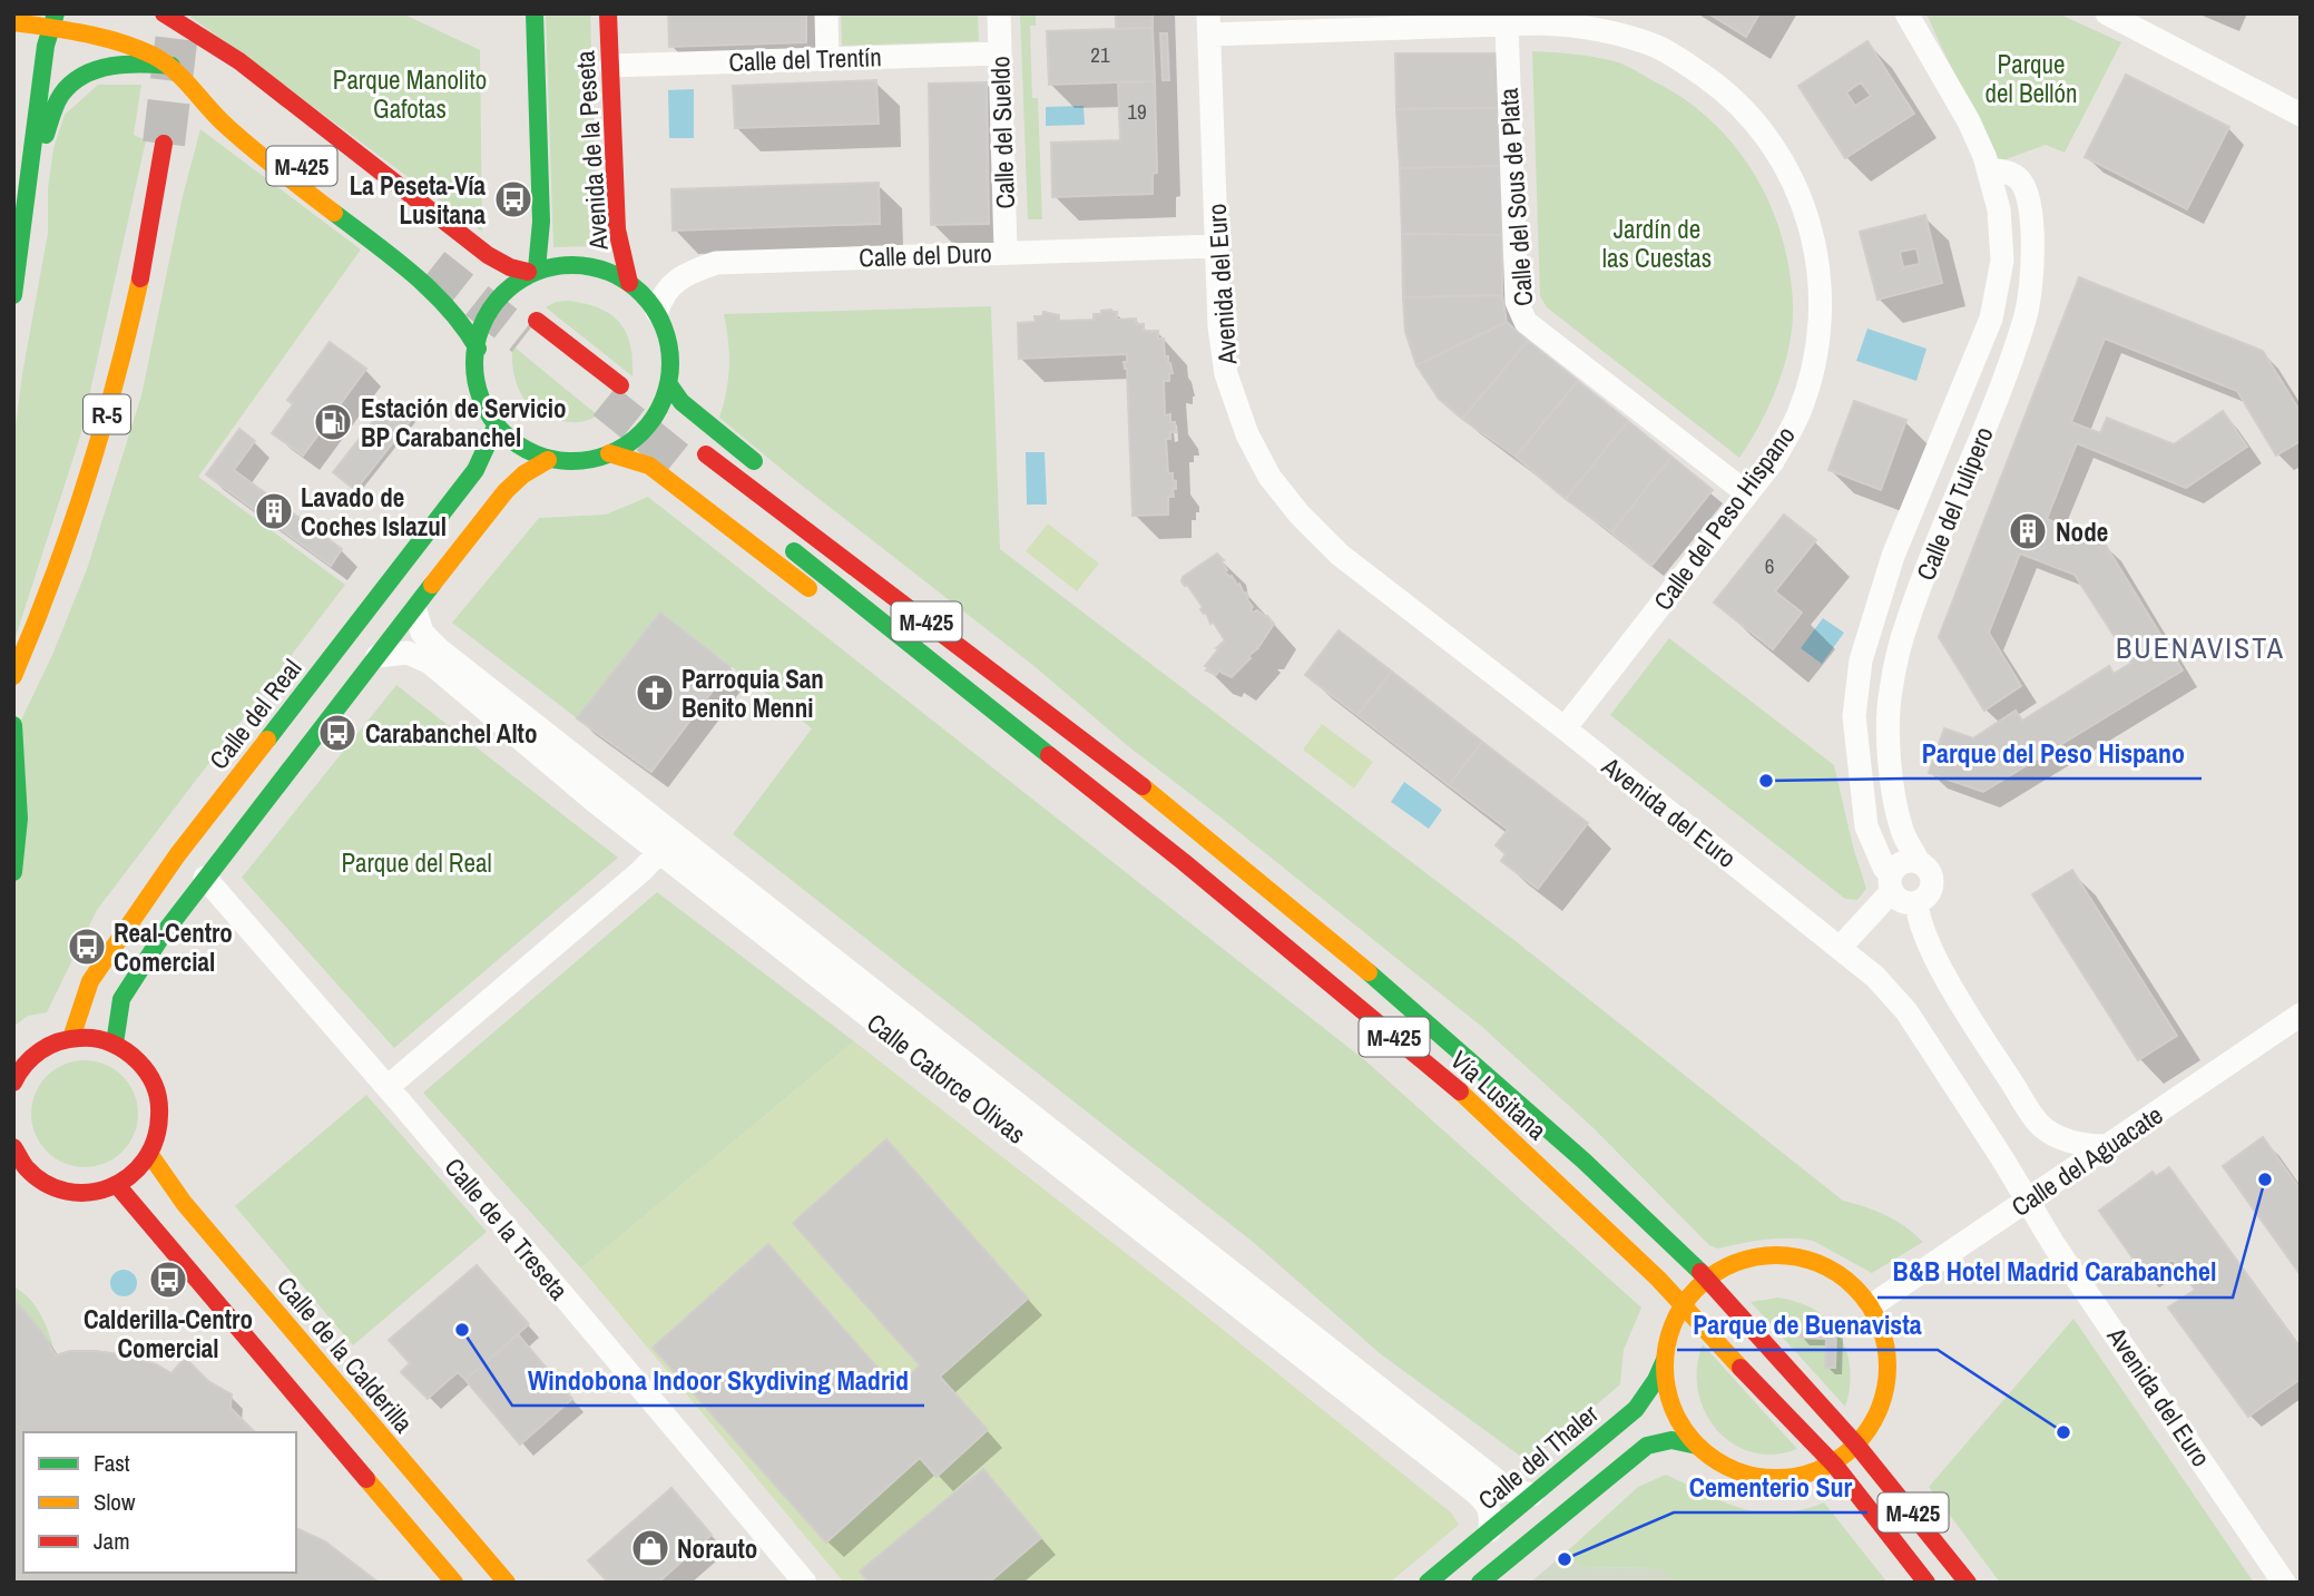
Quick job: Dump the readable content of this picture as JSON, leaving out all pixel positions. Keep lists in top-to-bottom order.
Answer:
{
  "streets": {
    "main road": [
      "Avenida de la Peseta",
      "M-425",
      "R-5",
      "Calle del Real",
      "Vía Lusitana",
      "Calle de la Calderilla",
      "Calle del Thaler"
    ],
    "street": [
      "Calle del Trentín",
      "Calle del Sueldo",
      "Calle del Sous de Plata",
      "Calle del Duro",
      "Avenida del Euro",
      "Calle del Tulipero",
      "Calle del Peso Hispano",
      "Calle Catorce Olivas",
      "Calle del Aguacate",
      "Calle de la Treseta"
    ]
  },
  "crossings": [
    ["Calle del Trentín", "Calle del Sueldo"],
    ["Calle del Trentín", "Avenida de la Peseta"],
    ["Calle del Sueldo", "Calle del Duro"],
    ["Avenida de la Peseta", "Calle del Duro"],
    ["Avenida de la Peseta", "Calle del Real"],
    ["M-425", "Vía Lusitana"],
    ["Calle del Sous de Plata", "Calle del Peso Hispano"],
    ["Calle del Duro", "Avenida del Euro"],
    ["Calle del Duro", "Calle del Real"],
    ["Avenida del Euro", "Calle del Peso Hispano"],
    ["Avenida del Euro", "Calle del Aguacate"],
    ["Calle Catorce Olivas", "Calle del Thaler"]
  ],
  "districts": ["BUENAVISTA"],
  "parks": [
    "Parque del Bellón",
    "Parque Manolito Gafotas",
    "Jardín de las Cuestas",
    "Parque del Real"
  ],
  "places": {
    "bus stop": [
      "La Peseta-Vía Lusitana",
      "Carabanchel Alto",
      "Real-Centro Comercial",
      "Calderilla-Centro Comercial"
    ],
    "fuel station": ["Estación de Servicio BP Carabanchel"],
    "building": ["Lavado de Coches Islazul", "Node"],
    "church": ["Parroquia San Benito Menni"],
    "other": [
      "Parque del Peso Hispano",
      "B&B Hotel Madrid Carabanchel",
      "Windobona Indoor Skydiving Madrid",
      "Parque de Buenavista",
      "Cementerio Sur"
    ],
    "shop": ["Norauto"]
  },
  "house_numbers": ["21", "19", "6"],
  "legend": ["Fast", "Slow", "Jam"]
}
